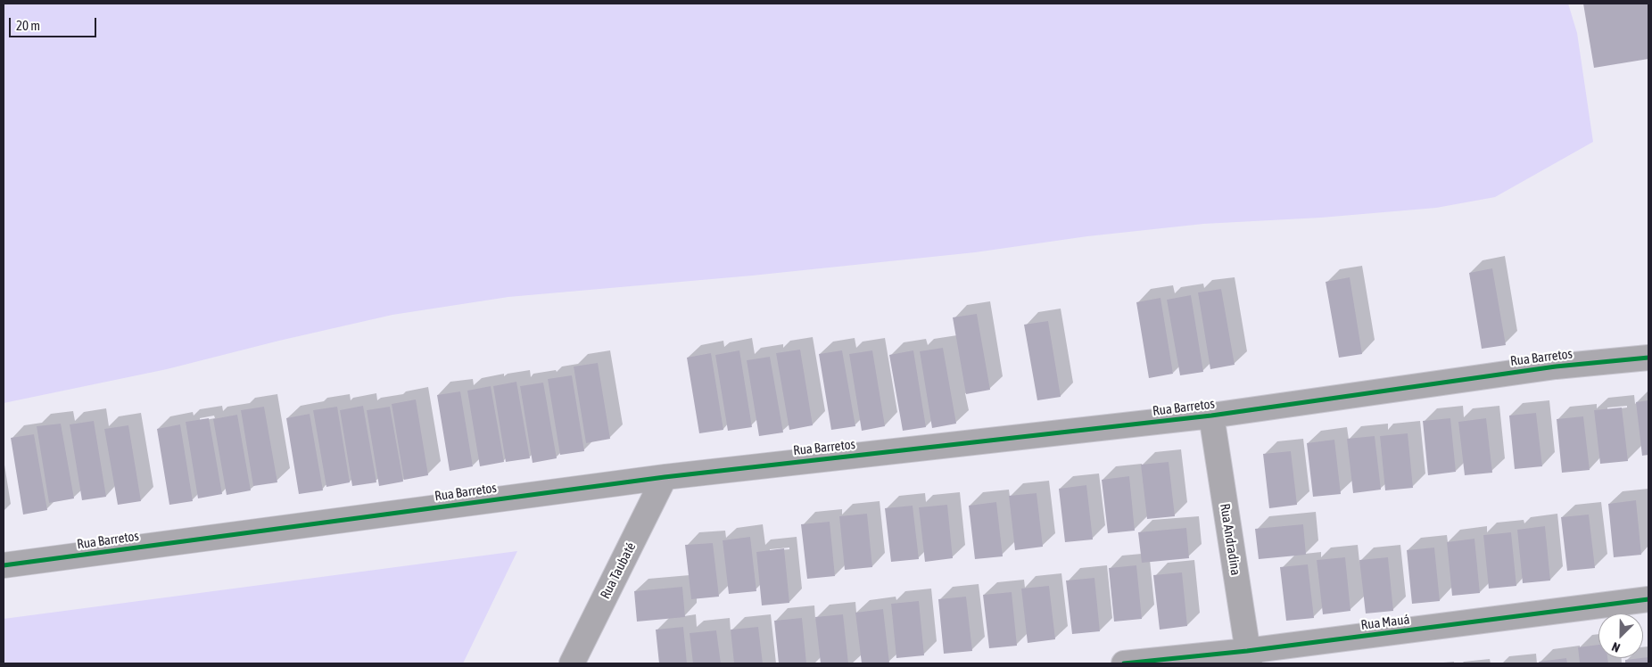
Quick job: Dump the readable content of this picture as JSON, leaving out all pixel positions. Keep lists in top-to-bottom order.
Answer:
{
  "streets": {
    "street": [
      "Rua Barretos",
      "Rua Andradina",
      "Rua Taubaté",
      "Rua Mauá"
    ]
  },
  "crossings": [
    ["Rua Barretos", "Rua Andradina"],
    ["Rua Barretos", "Rua Taubaté"],
    ["Rua Andradina", "Rua Mauá"]
  ],
  "scale_bar": "20 m",
  "north": "bottom left"
}
